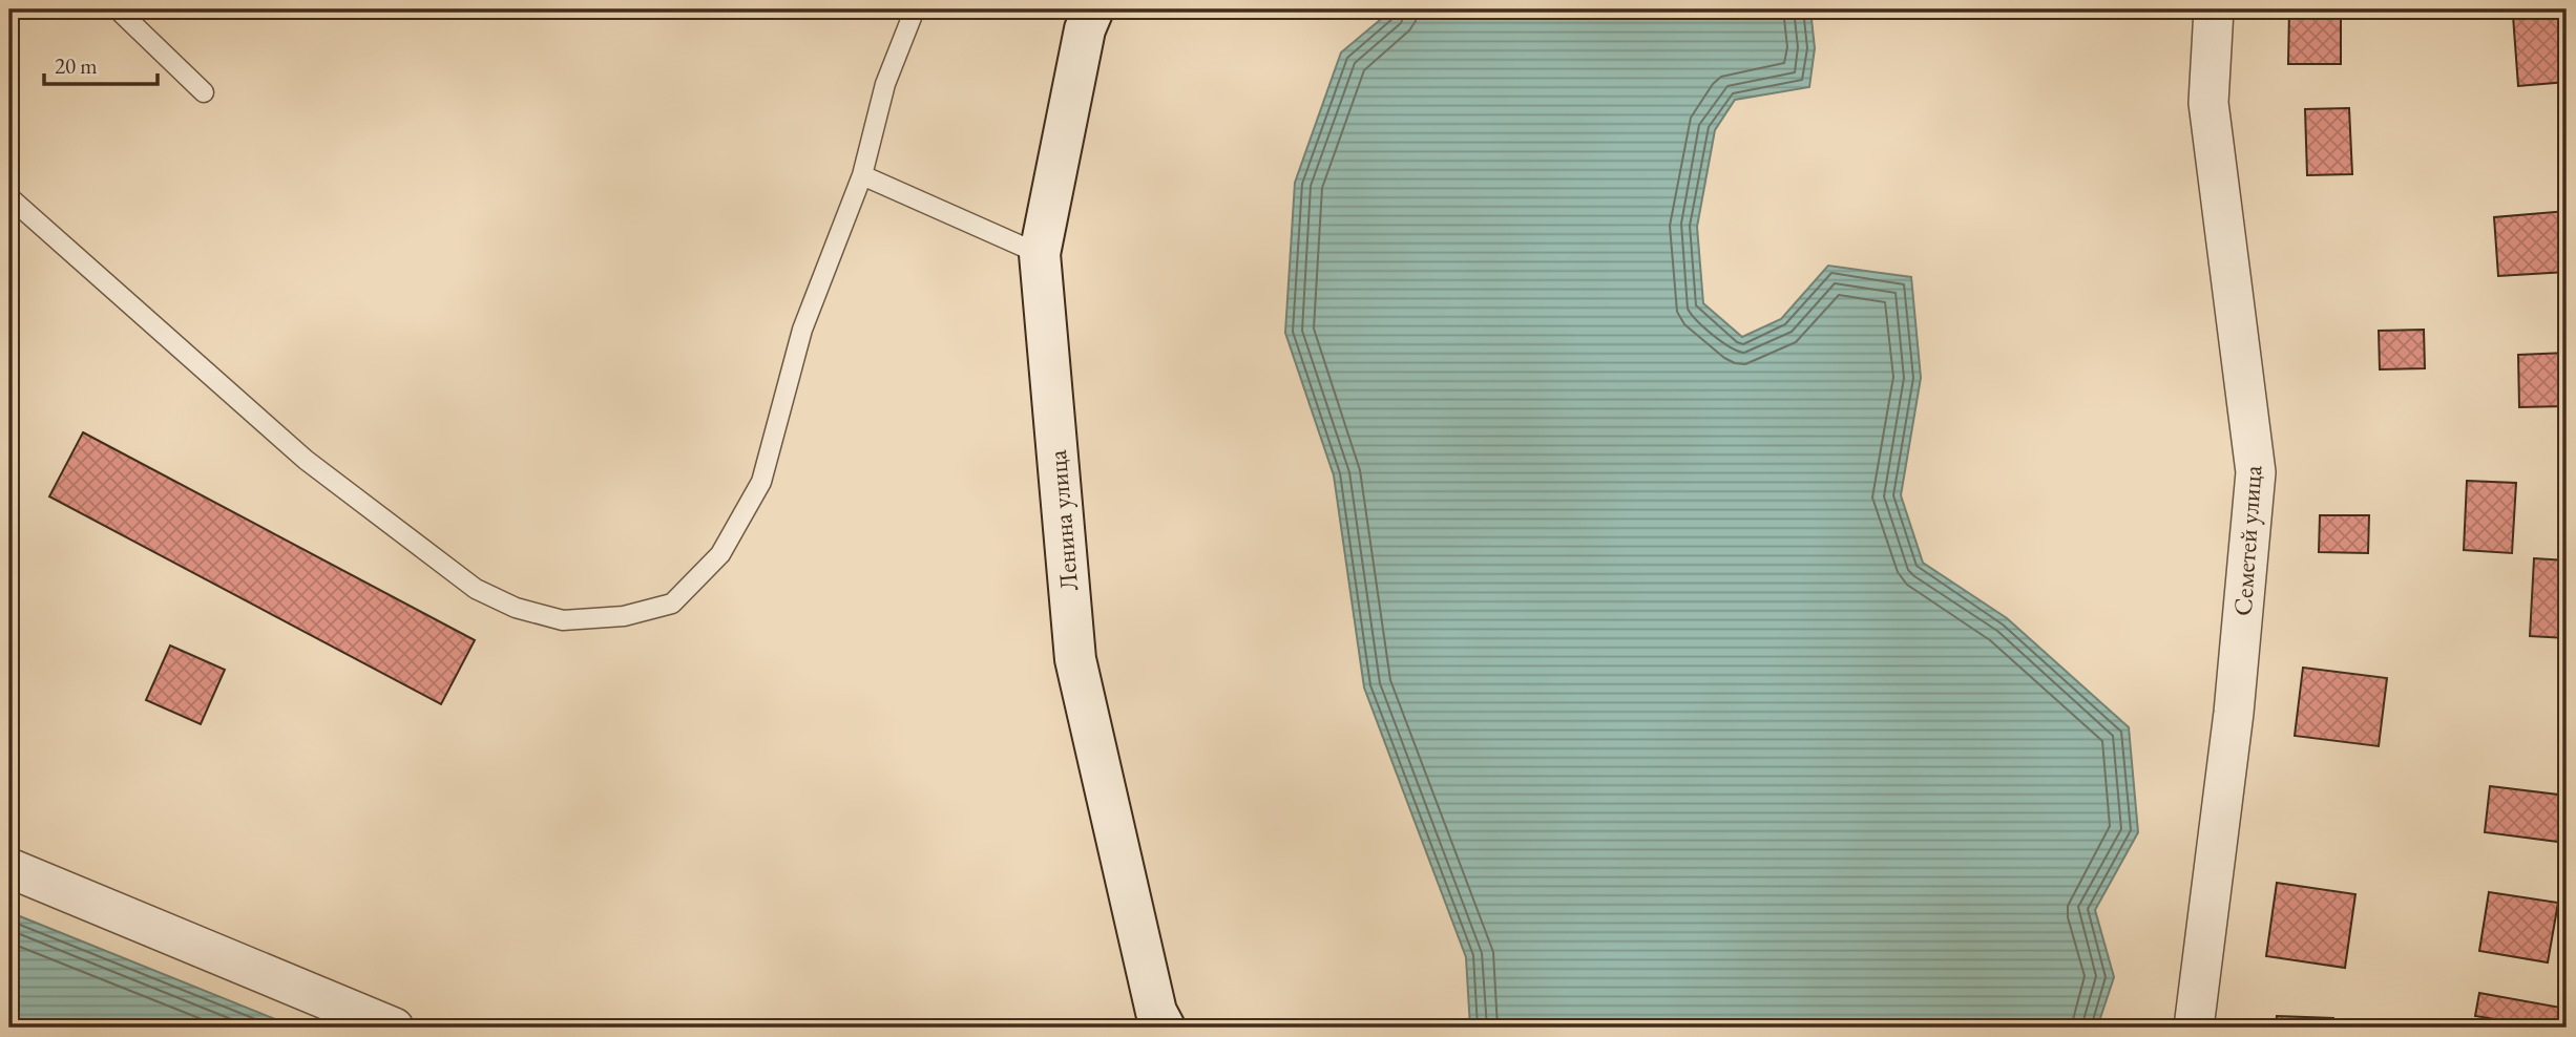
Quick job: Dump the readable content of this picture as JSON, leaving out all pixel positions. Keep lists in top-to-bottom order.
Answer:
{
  "streets": {
    "street": ["Ленина улица", "Семетей улица"]
  },
  "scale_bar": "20 m"
}
